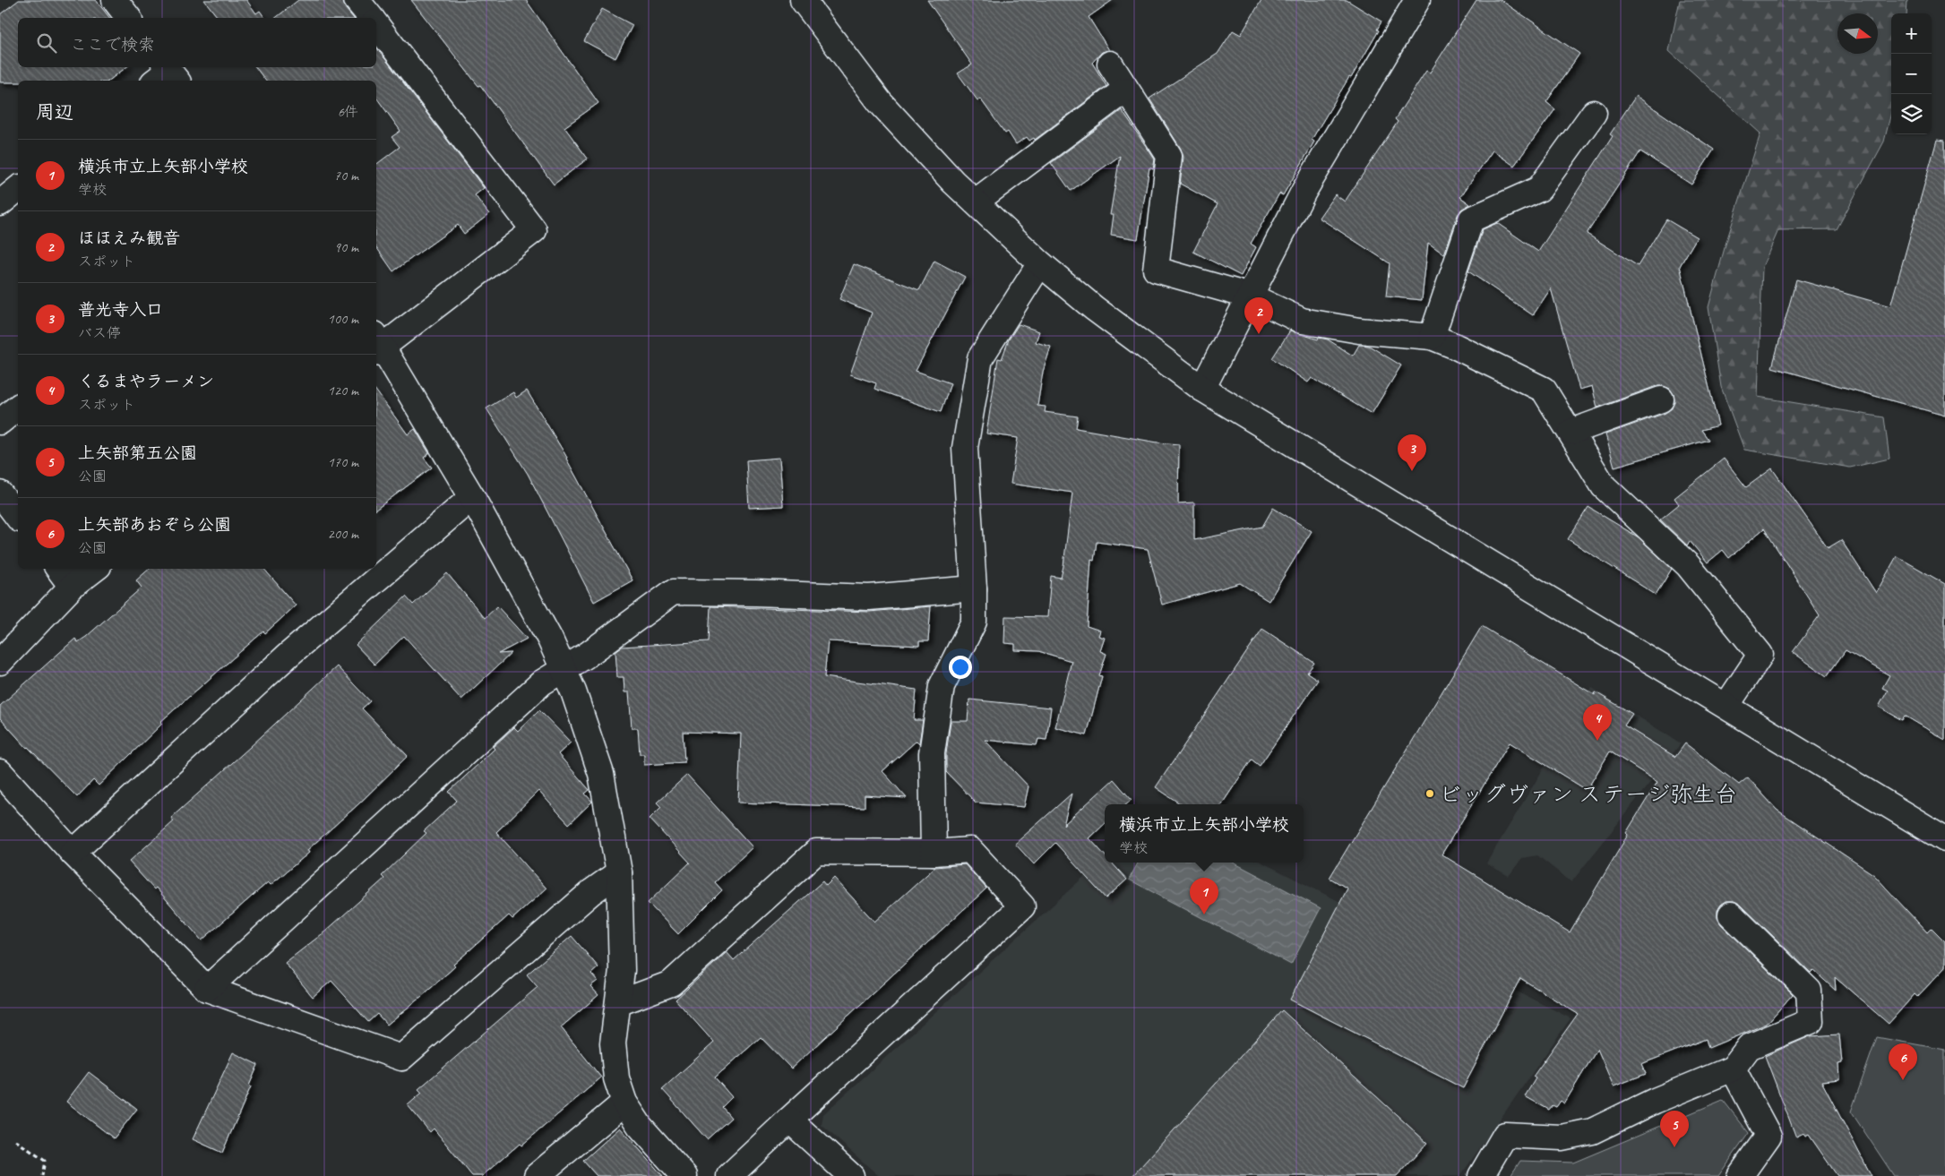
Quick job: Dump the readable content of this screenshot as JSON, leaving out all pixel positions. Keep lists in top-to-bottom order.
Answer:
{
  "places": ["ビッグヴァン ステージ弥生台"],
  "north": "right",
  "page": {
    "map_buttons": ["+", "−"],
    "search": "ここで検索",
    "heading": ["周辺", "6件"],
    "list": [
      {
        "mark": "1",
        "name": "横浜市立上矢部小学校",
        "note": "学校",
        "value": "70 m"
      },
      {
        "mark": "2",
        "name": "ほほえみ観音",
        "note": "スポット",
        "value": "90 m"
      },
      {
        "mark": "3",
        "name": "普光寺入口",
        "note": "バス停",
        "value": "100 m"
      },
      {
        "mark": "4",
        "name": "くるまやラーメン",
        "note": "スポット",
        "value": "120 m"
      },
      {
        "mark": "5",
        "name": "上矢部第五公園",
        "note": "公園",
        "value": "170 m"
      },
      {
        "mark": "6",
        "name": "上矢部あおぞら公園",
        "note": "公園",
        "value": "200 m"
      }
    ],
    "pins": [
      "2",
      "3",
      "4",
      "1",
      "6",
      "5"
    ],
    "popup": ["横浜市立上矢部小学校", "学校"]
  }
}
